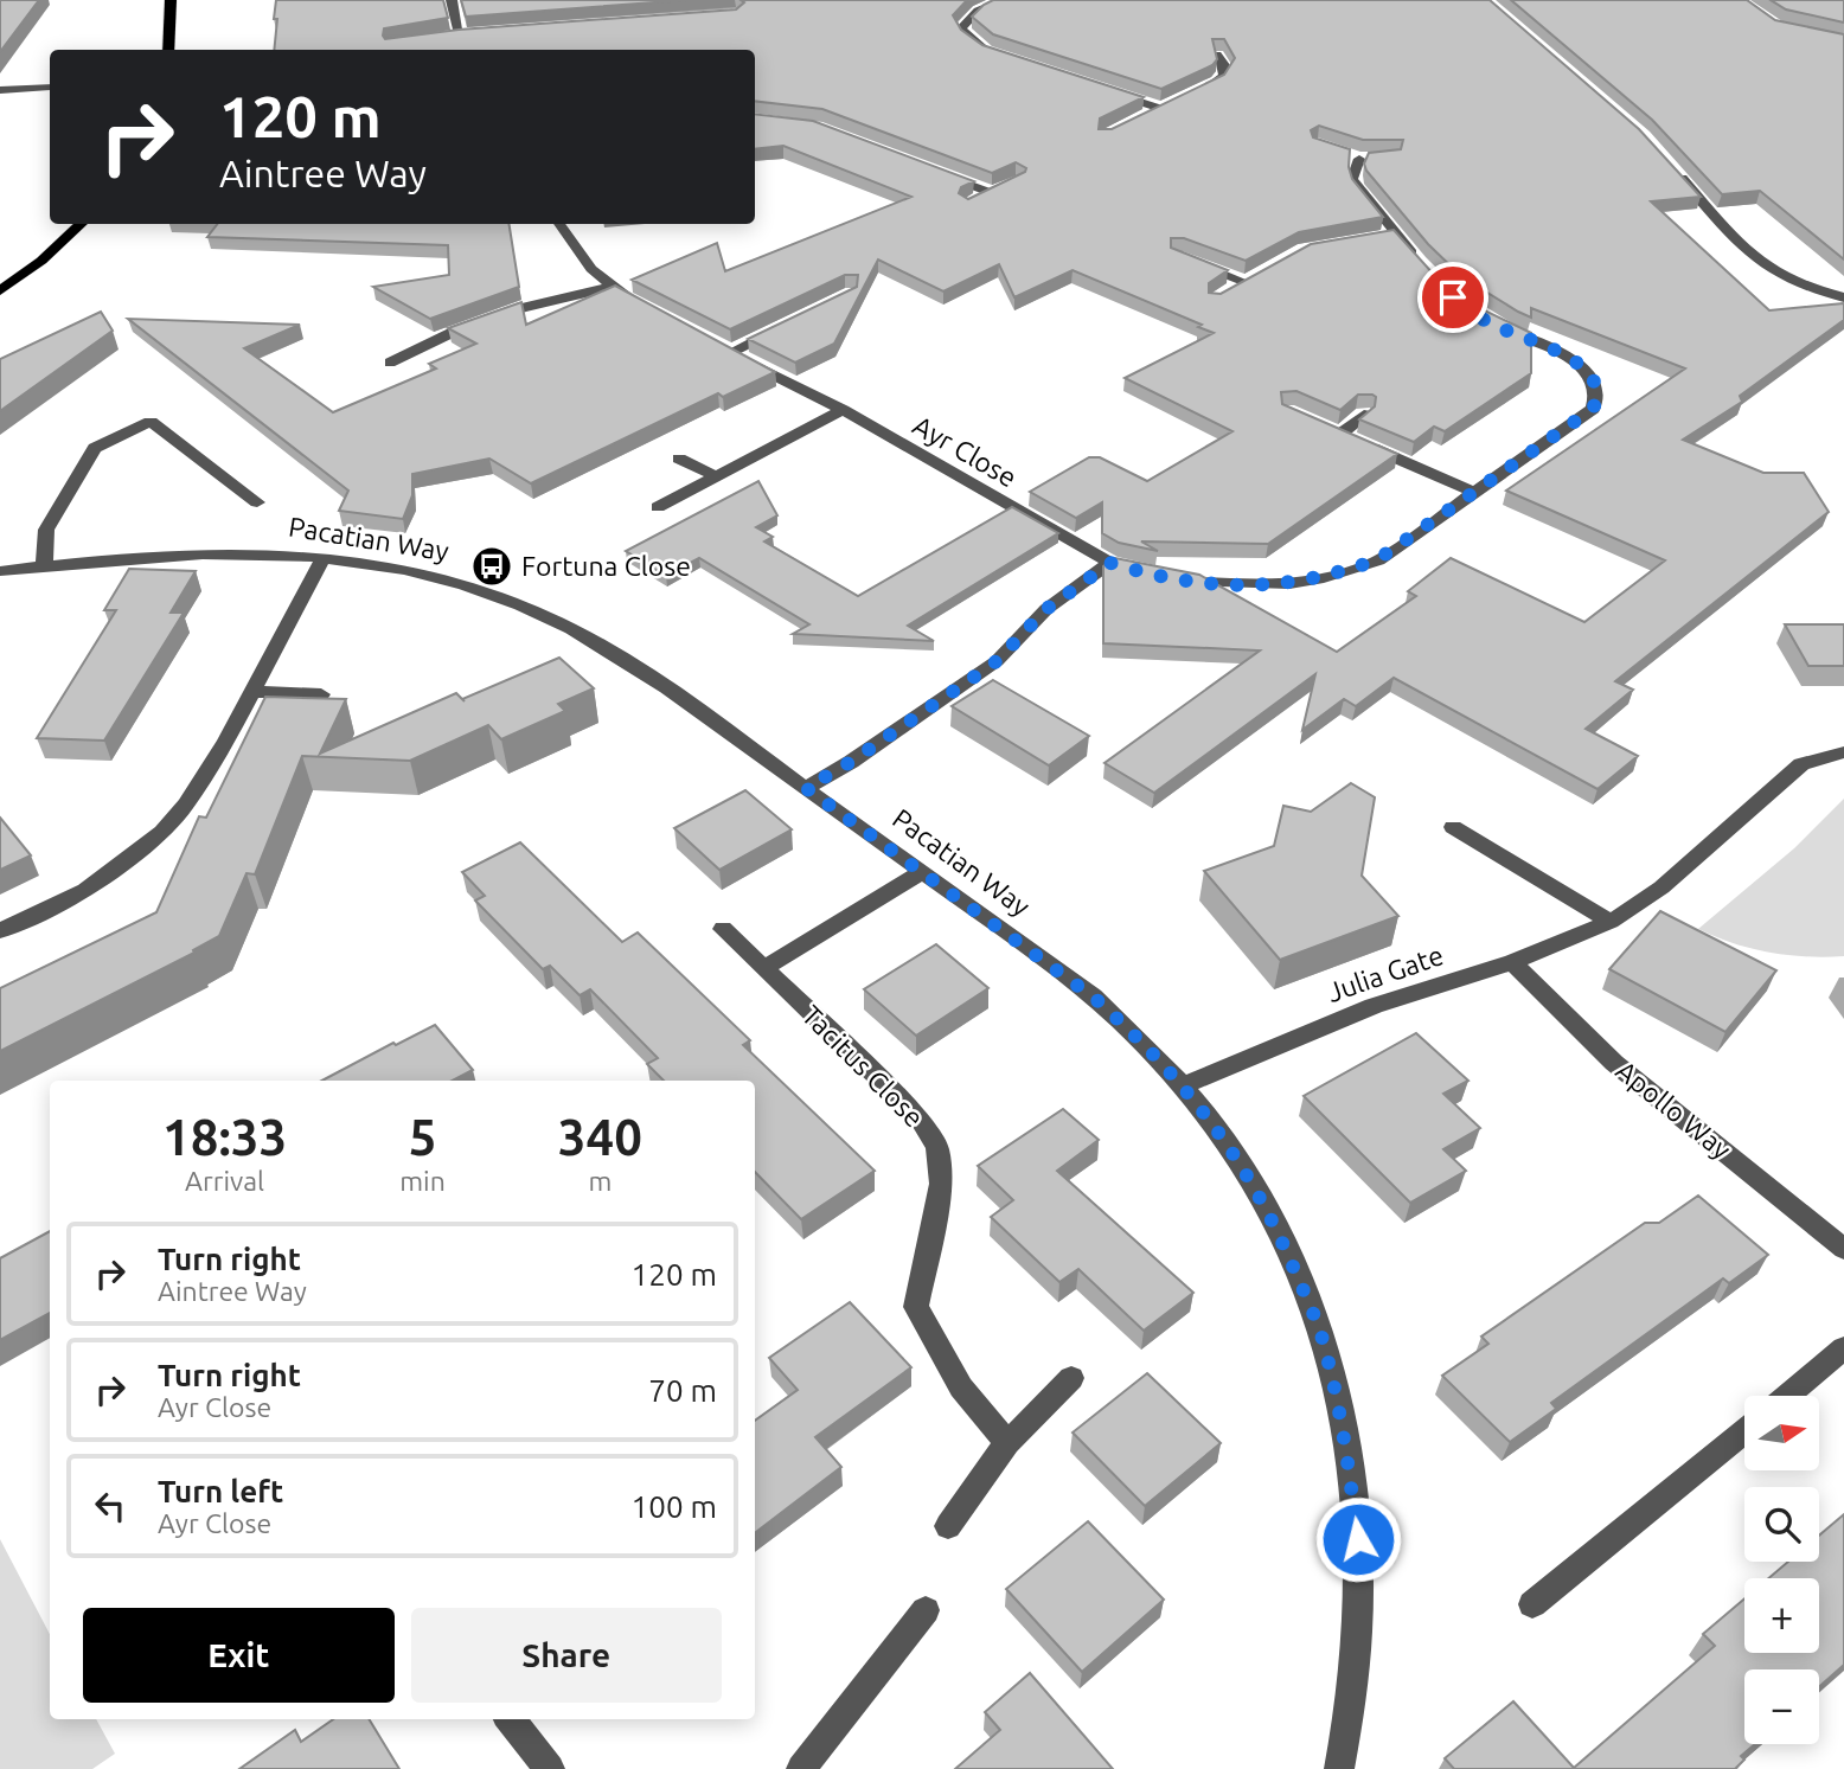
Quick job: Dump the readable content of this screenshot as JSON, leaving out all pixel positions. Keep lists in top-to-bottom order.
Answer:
{
  "streets": {
    "street": [
      "Ayr Close",
      "Pacatian Way",
      "Julia Gate",
      "Tacitus Close",
      "Apollo Way"
    ]
  },
  "crossings": [
    ["Pacatian Way", "Julia Gate"],
    ["Julia Gate", "Apollo Way"]
  ],
  "places": {
    "bus stop": ["Fortuna Close"]
  },
  "north": "right",
  "page": {
    "turn": ["120 m", "Aintree Way"],
    "eta": [
      "18:33",
      "Arrival",
      "5",
      "min",
      "340",
      "m"
    ],
    "list": [
      {
        "name": "Turn right",
        "note": "Aintree Way",
        "value": "120 m"
      },
      {
        "name": "Turn right",
        "note": "Ayr Close",
        "value": "70 m"
      },
      {
        "name": "Turn left",
        "note": "Ayr Close",
        "value": "100 m"
      }
    ],
    "map_buttons": ["+", "−"],
    "buttons": ["Exit", "Share"]
  }
}
